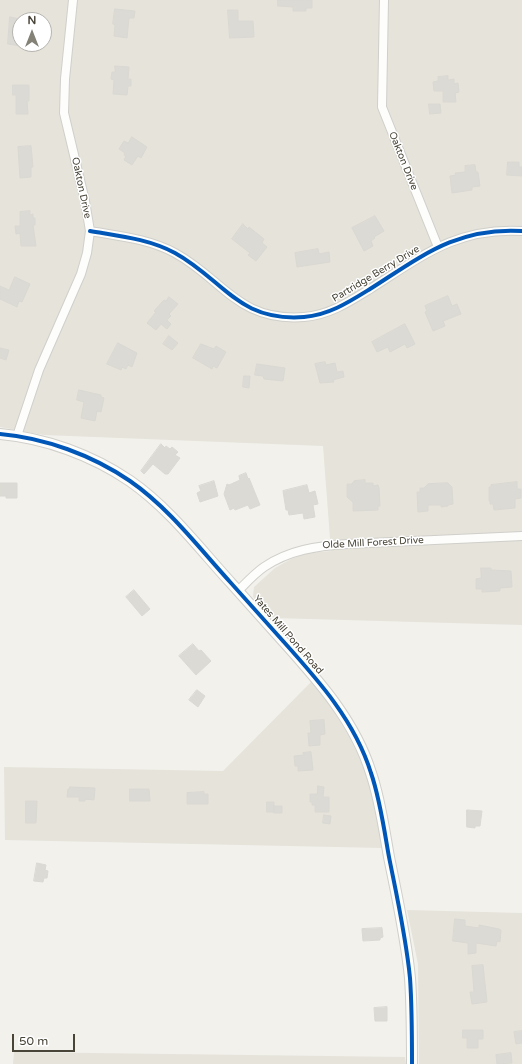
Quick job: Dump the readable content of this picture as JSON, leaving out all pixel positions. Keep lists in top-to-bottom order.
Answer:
{
  "streets": {
    "street": [
      "Oakton Drive",
      "Partridge Berry Drive",
      "Olde Mill Forest Drive",
      "Yates Mill Pond Road"
    ]
  },
  "crossings": [
    ["Oakton Drive", "Partridge Berry Drive"],
    ["Oakton Drive", "Yates Mill Pond Road"],
    ["Olde Mill Forest Drive", "Yates Mill Pond Road"]
  ],
  "scale_bar": "50 m",
  "north": "top"
}
